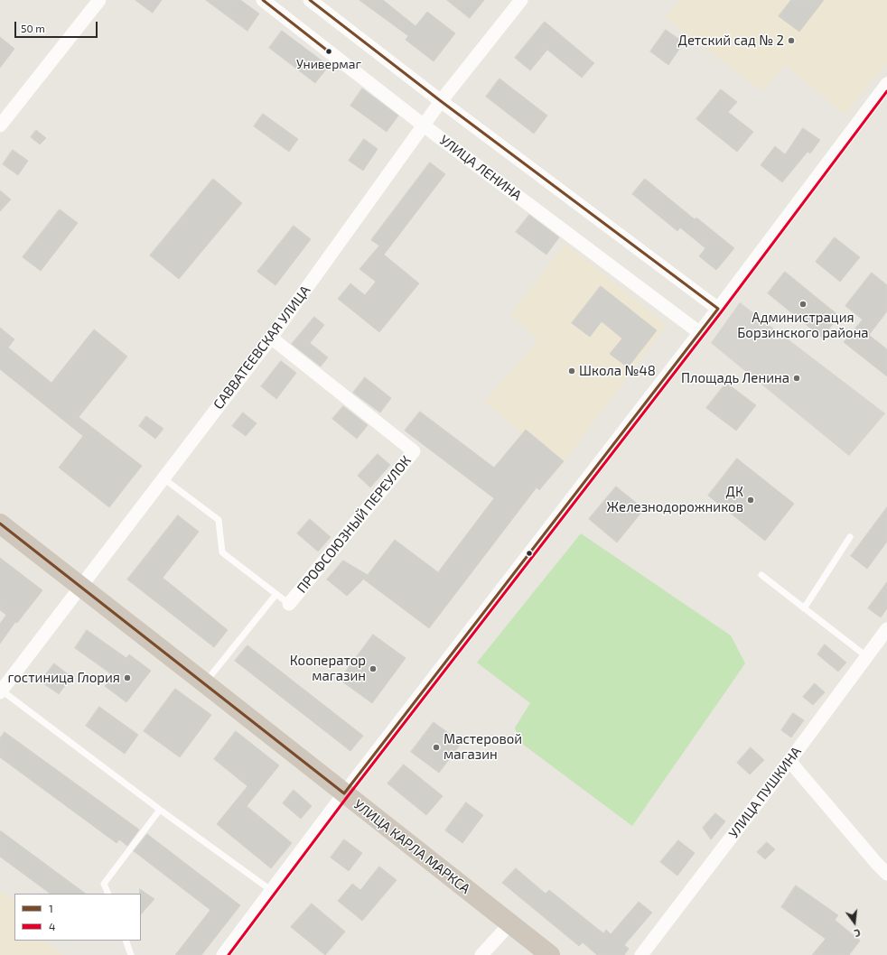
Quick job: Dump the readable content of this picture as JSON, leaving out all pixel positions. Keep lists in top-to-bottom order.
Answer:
{
  "streets": {
    "highway": ["УЛИЦА КАРЛА МАРКСА"],
    "street": [
      "УЛИЦА ЛЕНИНА",
      "САВВАТЕЕВСКАЯ УЛИЦА",
      "ПРОФСОЮЗНЫЙ ПЕРЕУЛОК",
      "УЛИЦА ПУШКИНА"
    ]
  },
  "crossings": [
    ["УЛИЦА ЛЕНИНА", "САВВАТЕЕВСКАЯ УЛИЦА"],
    ["САВВАТЕЕВСКАЯ УЛИЦА", "ПРОФСОЮЗНЫЙ ПЕРЕУЛОК"],
    ["САВВАТЕЕВСКАЯ УЛИЦА", "УЛИЦА КАРЛА МАРКСА"]
  ],
  "places": [
    "Детский сад № 2",
    "Универмаг",
    "Администрация Борзинского района",
    "Школа №48",
    "Площадь Ленина",
    "ДК Железнодорожников",
    "Кооператор магазин",
    "гостиница Глория",
    "Мастеровой магазин"
  ],
  "lines": ["transit line 1", "transit line 4"],
  "legend": ["1", "4"],
  "scale_bar": "50 m",
  "north": "bottom"
}
